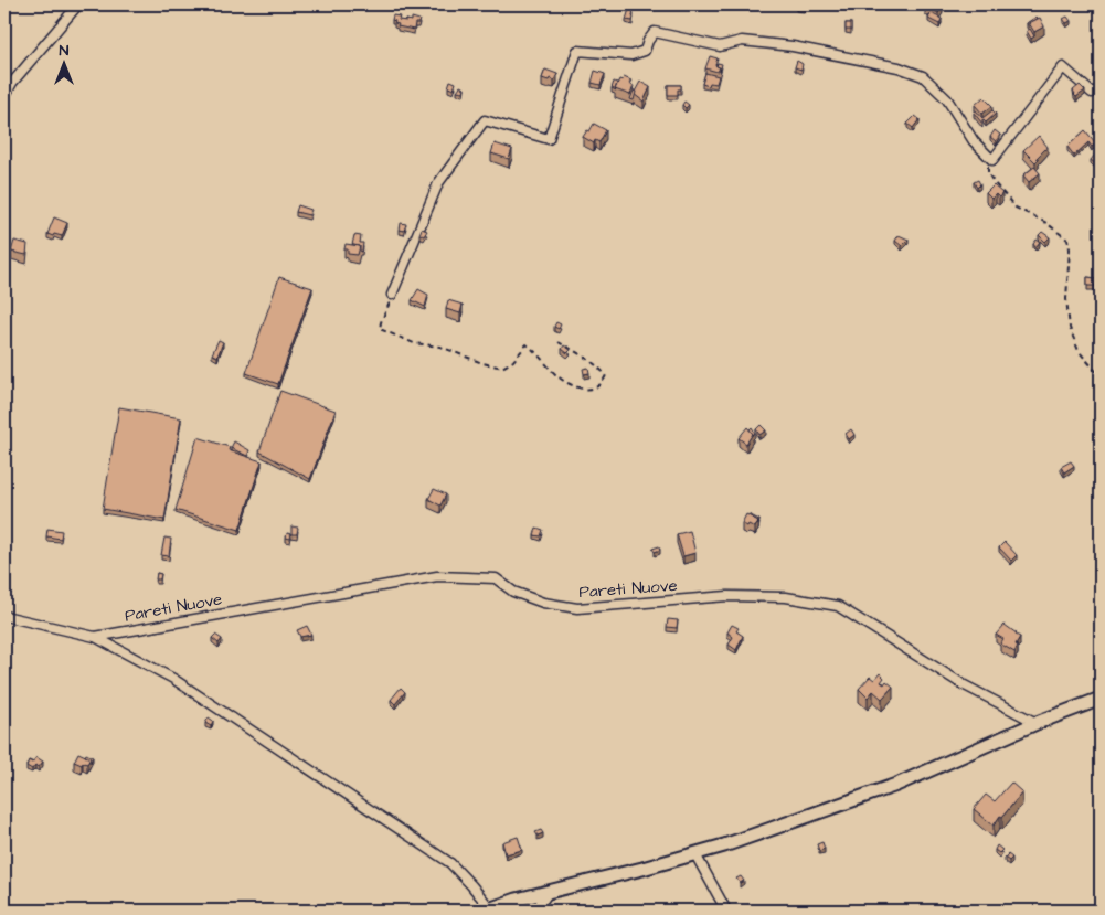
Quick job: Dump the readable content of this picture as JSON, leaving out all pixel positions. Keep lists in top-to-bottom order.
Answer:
{
  "streets": {
    "street": ["Pareti Nuove"]
  },
  "north": "top"
}
